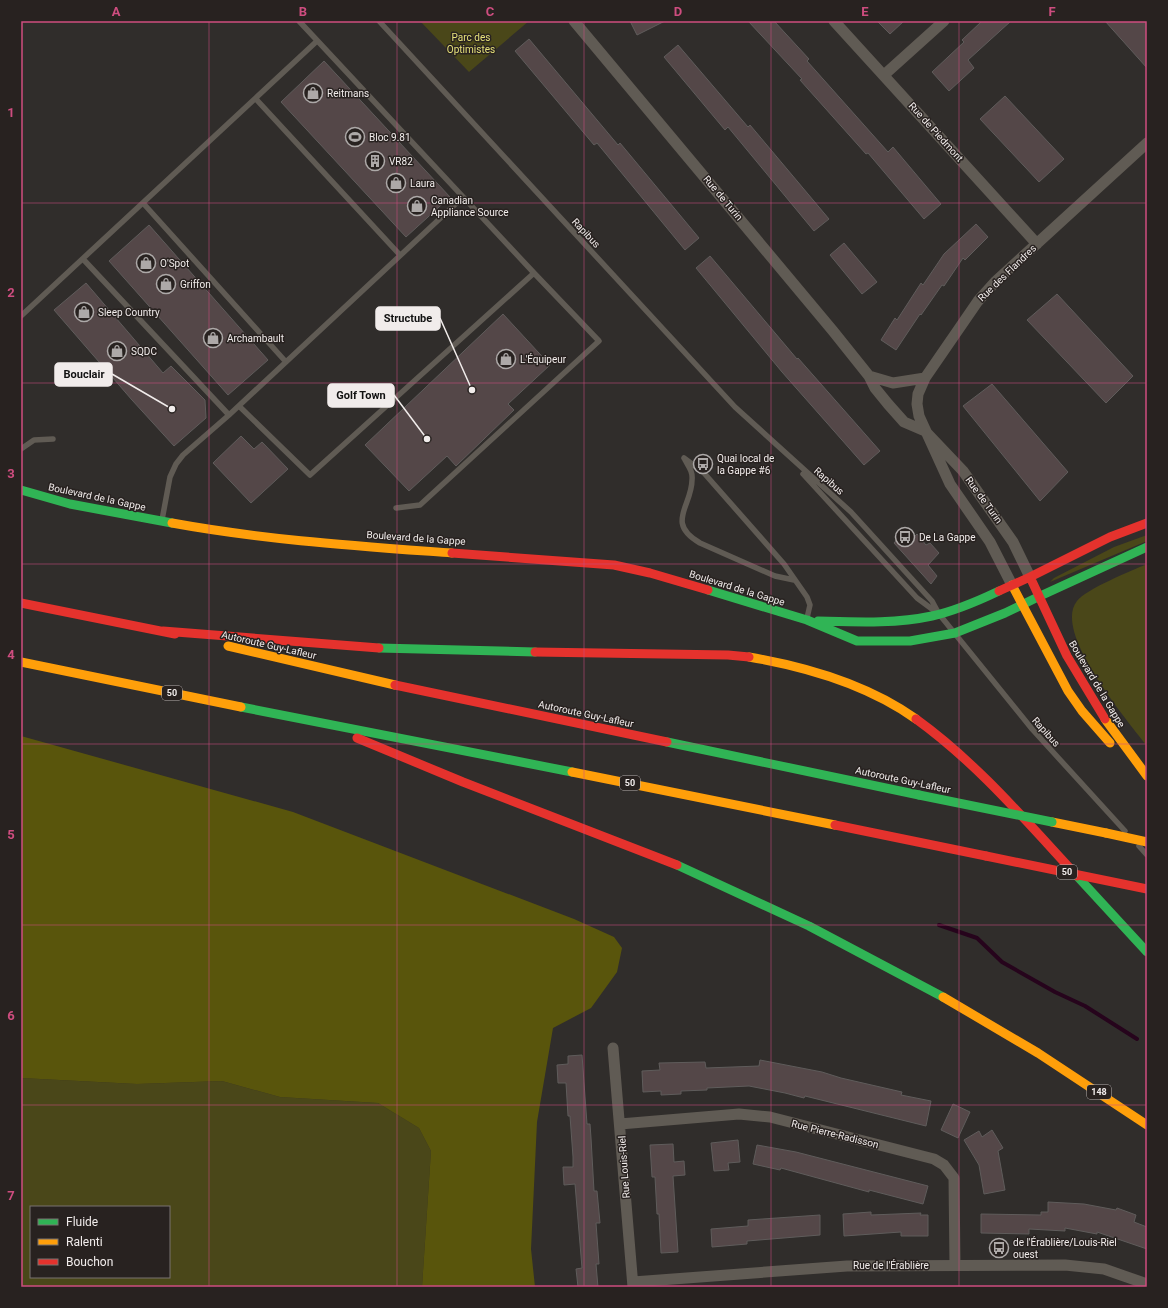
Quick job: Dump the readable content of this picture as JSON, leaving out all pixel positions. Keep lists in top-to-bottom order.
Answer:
{
  "streets": {
    "main road": [
      "Boulevard de la Gappe",
      "Autoroute Guy-Lafleur",
      "50",
      "148"
    ],
    "street": [
      "Rue de Piedmont",
      "Rue de Turin",
      "Rue des Flandres",
      "Rue Pierre-Radisson",
      "Rue Louis-Riel",
      "Rue de l'Érablière"
    ],
    "lane": ["Rapibus"]
  },
  "crossings": [
    ["Rue de Piedmont", "Rue des Flandres"],
    ["Rue de Turin", "Rue des Flandres"],
    ["Rue de Turin", "Boulevard de la Gappe"],
    ["Rapibus", "Boulevard de la Gappe"],
    ["50", "148"],
    ["Rue Pierre-Radisson", "Rue Louis-Riel"],
    ["Rue Pierre-Radisson", "Rue de l'Érablière"],
    ["Rue Louis-Riel", "Rue de l'Érablière"]
  ],
  "parks": ["Parc des Optimistes"],
  "places": {
    "shop": [
      "Reitmans",
      "Laura",
      "Canadian Appliance Source",
      "O'Spot",
      "Griffon",
      "Sleep Country",
      "Archambault",
      "SQDC",
      "L'Équipeur"
    ],
    "sports": ["Bloc 9.81"],
    "building": ["VR82"],
    "other": ["Structube", "Bouclair", "Golf Town"],
    "bus stop": ["Quai local de la Gappe #6", "De La Gappe", "de l'Érablière/Louis-Riel ouest"]
  },
  "legend": ["Fluide", "Ralenti", "Bouchon"],
  "grid": {
    "columns": [
      "A",
      "B",
      "C",
      "D",
      "E",
      "F"
    ],
    "rows": [
      "1",
      "2",
      "3",
      "4",
      "5",
      "6",
      "7"
    ]
  }
}
